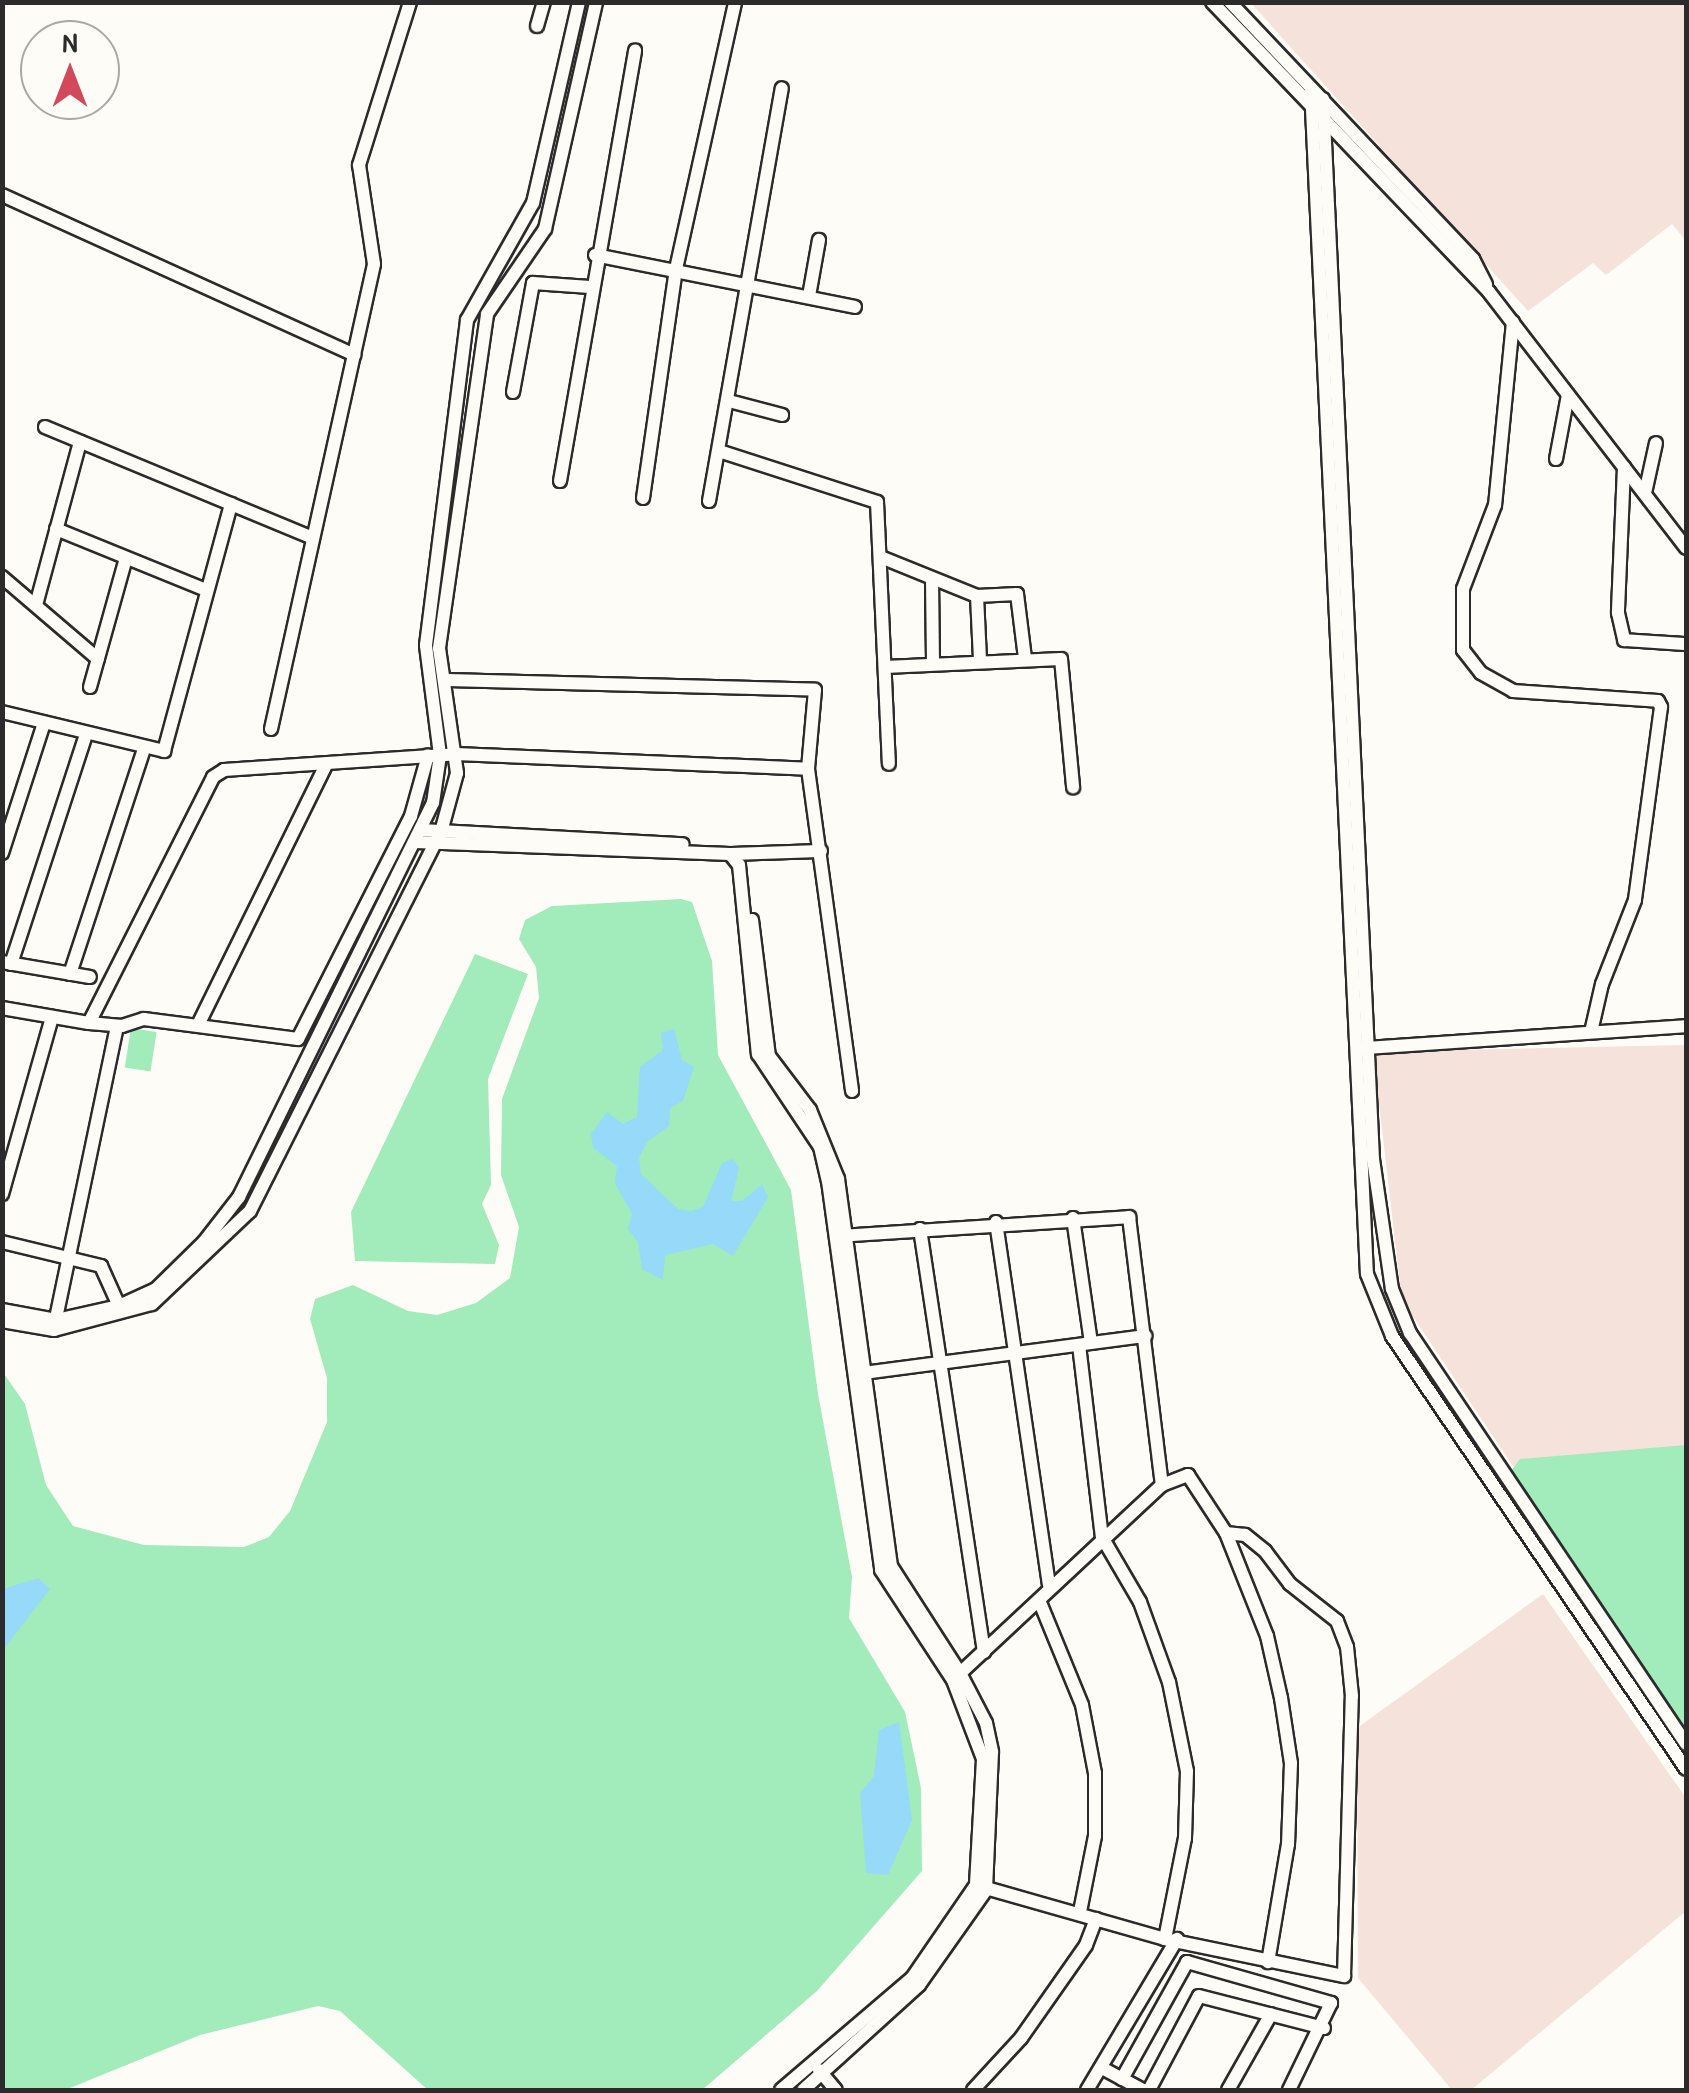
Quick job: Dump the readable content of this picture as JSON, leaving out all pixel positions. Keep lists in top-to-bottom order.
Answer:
{
  "north": "top"
}
